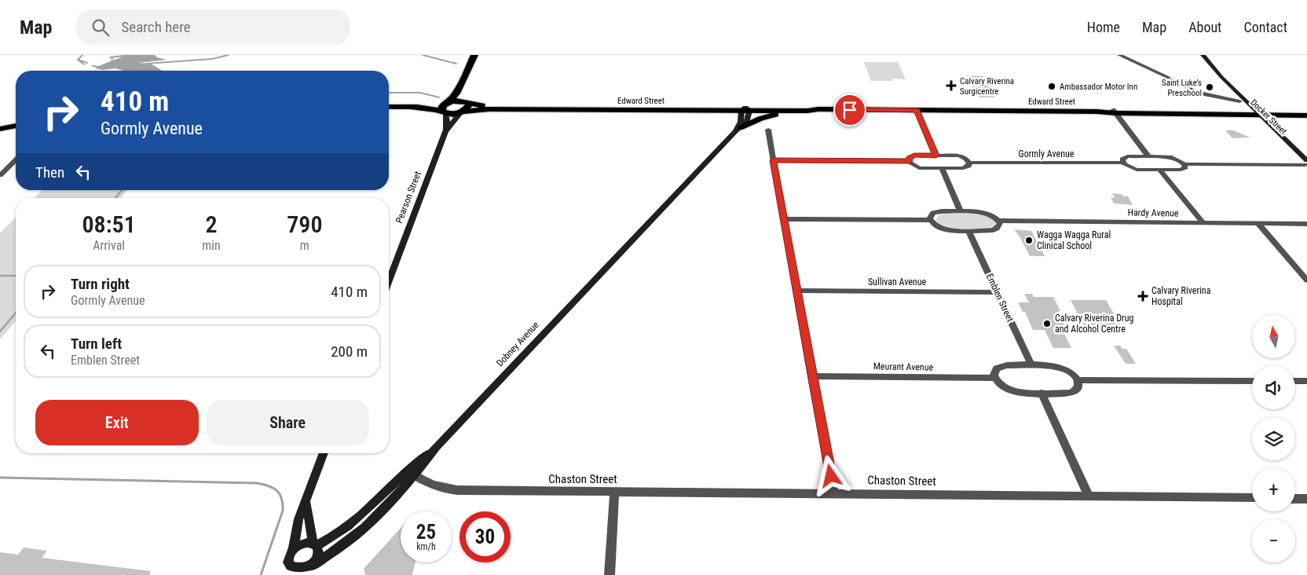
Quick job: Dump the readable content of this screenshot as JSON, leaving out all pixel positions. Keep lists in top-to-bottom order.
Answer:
{
  "streets": {
    "highway": ["Edward Street"],
    "main road": ["Docker Street", "Pearson Street", "Dobney Avenue"],
    "street": [
      "Gormly Avenue",
      "Hardy Avenue",
      "Sullivan Avenue",
      "Emblen Street",
      "Meurant Avenue",
      "Chaston Street"
    ]
  },
  "crossings": [
    ["Edward Street", "Docker Street"],
    ["Edward Street", "Pearson Street"],
    ["Edward Street", "Dobney Avenue"],
    ["Docker Street", "Gormly Avenue"],
    ["Sullivan Avenue", "Emblen Street"],
    ["Dobney Avenue", "Chaston Street"]
  ],
  "places": {
    "health": ["Calvary Riverina Surgicentre", "Calvary Riverina Hospital"],
    "other": [
      "Ambassador Motor Inn",
      "Saint Luke’s Preschool",
      "Wagga Wagga Rural Clinical School",
      "Calvary Riverina Drug and Alcohol Centre"
    ]
  },
  "north": "top",
  "page": {
    "header": "Map",
    "search": "Search here",
    "nav": [
      "Home",
      "Map",
      "About",
      "Contact"
    ],
    "turn": ["410 m", "Gormly Avenue"],
    "then": "Then",
    "eta": [
      "08:51",
      "Arrival",
      "2",
      "min",
      "790",
      "m"
    ],
    "list": [
      {
        "name": "Turn right",
        "note": "Gormly Avenue",
        "value": "410 m"
      },
      {
        "name": "Turn left",
        "note": "Emblen Street",
        "value": "200 m"
      }
    ],
    "map_buttons": ["+", "−"],
    "buttons": ["Exit", "Share"],
    "speed": "25 km/h",
    "limit": "30"
  }
}
